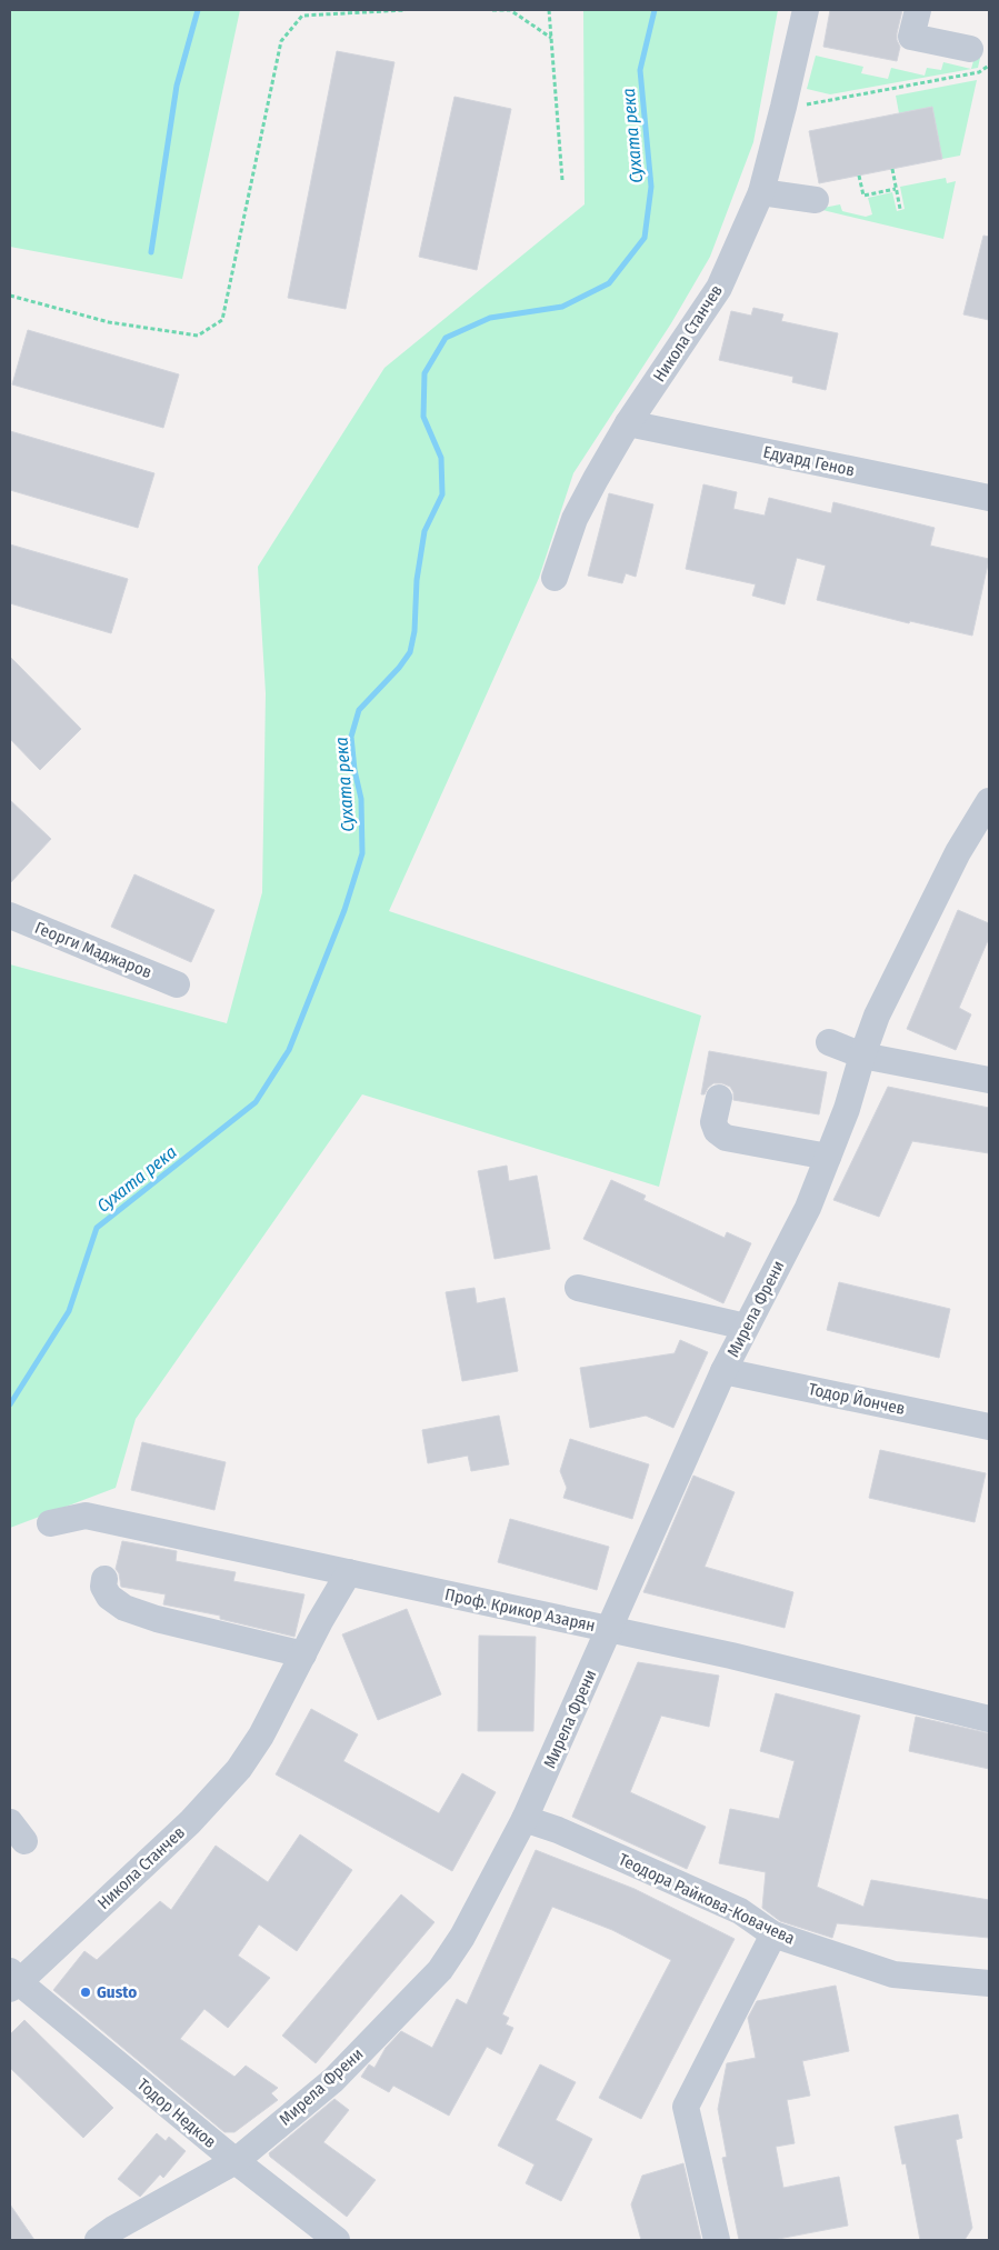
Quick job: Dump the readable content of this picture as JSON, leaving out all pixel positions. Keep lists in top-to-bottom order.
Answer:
{
  "streets": {
    "street": [
      "Никола Станчев",
      "Едуард Генов",
      "Георги Маджаров",
      "Мирела Френи",
      "Тодор Йончев",
      "Проф. Крикор Азарян",
      "Теодора Райкова-Ковачева",
      "Тодор Недков"
    ]
  },
  "crossings": [
    ["Никола Станчев", "Едуард Генов"],
    ["Никола Станчев", "Проф. Крикор Азарян"],
    ["Никола Станчев", "Тодор Недков"],
    ["Мирела Френи", "Тодор Йончев"],
    ["Мирела Френи", "Проф. Крикор Азарян"],
    ["Мирела Френи", "Теодора Райкова-Ковачева"],
    ["Мирела Френи", "Тодор Недков"]
  ],
  "water": ["Сухата река"],
  "places": ["Gusto"]
}
